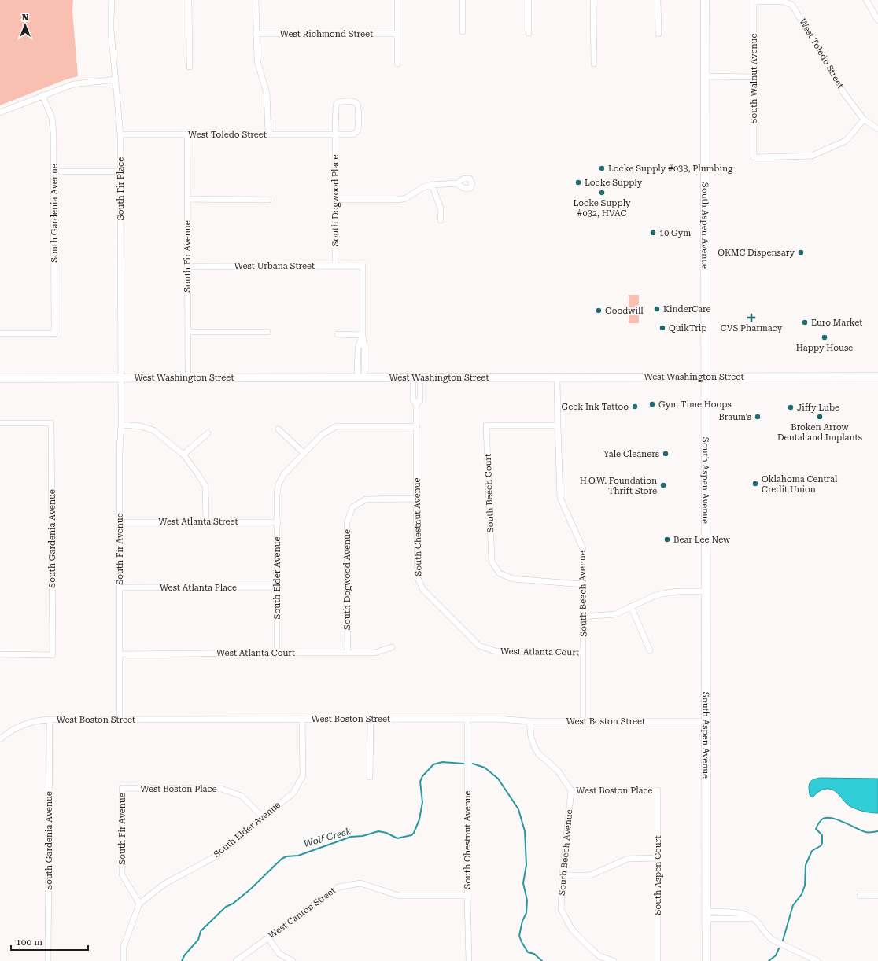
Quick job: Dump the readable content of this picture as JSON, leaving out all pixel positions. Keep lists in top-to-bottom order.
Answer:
{
  "streets": {
    "main road": ["South Aspen Avenue", "West Washington Street"],
    "street": [
      "West Richmond Street",
      "West Toledo Street",
      "South Walnut Avenue",
      "South Fir Place",
      "South Dogwood Place",
      "South Gardenia Avenue",
      "South Fir Avenue",
      "West Urbana Street",
      "South Beech Court",
      "West Atlanta Street",
      "South Chestnut Avenue",
      "South Elder Avenue",
      "South Dogwood Avenue",
      "West Atlanta Place",
      "South Beech Avenue",
      "West Atlanta Court",
      "West Boston Street",
      "West Boston Place",
      "South Aspen Court",
      "West Canton Street"
    ]
  },
  "crossings": [
    ["West Toledo Street", "South Walnut Avenue"],
    ["West Toledo Street", "South Fir Place"],
    ["West Toledo Street", "South Dogwood Place"],
    ["West Toledo Street", "South Fir Avenue"],
    ["South Fir Place", "South Fir Avenue"],
    ["South Fir Place", "West Washington Street"],
    ["South Dogwood Place", "West Urbana Street"],
    ["South Gardenia Avenue", "West Boston Street"],
    ["South Aspen Avenue", "West Washington Street"],
    ["South Aspen Avenue", "West Boston Street"],
    ["South Fir Avenue", "West Urbana Street"],
    ["South Fir Avenue", "West Washington Street"],
    ["South Fir Avenue", "West Atlanta Street"],
    ["South Fir Avenue", "South Elder Avenue"],
    ["South Fir Avenue", "West Atlanta Place"],
    ["South Fir Avenue", "West Atlanta Court"],
    ["South Fir Avenue", "West Boston Street"],
    ["South Fir Avenue", "West Boston Place"],
    ["West Washington Street", "South Chestnut Avenue"],
    ["West Washington Street", "South Beech Avenue"],
    ["South Beech Court", "South Beech Avenue"],
    ["West Atlanta Street", "South Elder Avenue"],
    ["South Chestnut Avenue", "South Elder Avenue"],
    ["South Chestnut Avenue", "South Dogwood Avenue"],
    ["South Chestnut Avenue", "West Atlanta Court"],
    ["South Chestnut Avenue", "West Boston Street"],
    ["South Chestnut Avenue", "West Canton Street"],
    ["South Elder Avenue", "West Atlanta Place"],
    ["South Elder Avenue", "West Atlanta Court"],
    ["South Elder Avenue", "West Boston Street"],
    ["South Elder Avenue", "West Boston Place"],
    ["South Dogwood Avenue", "West Atlanta Court"],
    ["South Beech Avenue", "West Atlanta Court"],
    ["South Beech Avenue", "West Boston Street"],
    ["South Beech Avenue", "West Boston Place"],
    ["West Boston Place", "South Aspen Court"]
  ],
  "water": ["Wolf Creek"],
  "places": {
    "other": [
      "Locke Supply #033, Plumbing",
      "Locke Supply",
      "Locke Supply #032, HVAC",
      "10 Gym",
      "OKMC Dispensary",
      "KinderCare",
      "Goodwill",
      "Euro Market",
      "QuikTrip",
      "Happy House",
      "Gym Time Hoops",
      "Geek Ink Tattoo",
      "Jiffy Lube",
      "Braum's",
      "Broken Arrow Dental and Implants",
      "Yale Cleaners",
      "Oklahoma Central Credit Union",
      "H.O.W. Foundation Thrift Store",
      "Bear Lee New"
    ],
    "health": ["CVS Pharmacy"]
  },
  "scale_bar": "100 m",
  "north": "top"
}
